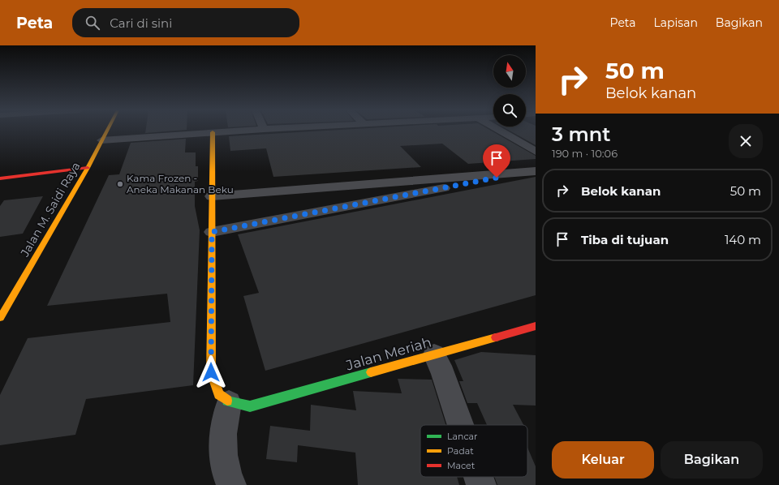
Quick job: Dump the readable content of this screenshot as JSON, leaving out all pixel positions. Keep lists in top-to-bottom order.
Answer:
{
  "streets": {
    "street": ["Jalan M. Saidi Raya", "Jalan Meriah"]
  },
  "places": ["Kama Frozen - Aneka Makanan Beku"],
  "legend": ["Lancar", "Padat", "Macet"],
  "north": "top",
  "page": {
    "header": "Peta",
    "search": "Cari di sini",
    "nav": ["Peta", "Lapisan", "Bagikan"],
    "turn": ["50 m", "Belok kanan"],
    "heading": ["3 mnt", "190 m · 10:06"],
    "list": [
      {
        "name": "Belok kanan",
        "value": "50 m"
      },
      {
        "name": "Tiba di tujuan",
        "value": "140 m"
      }
    ],
    "buttons": ["Keluar", "Bagikan"]
  }
}
